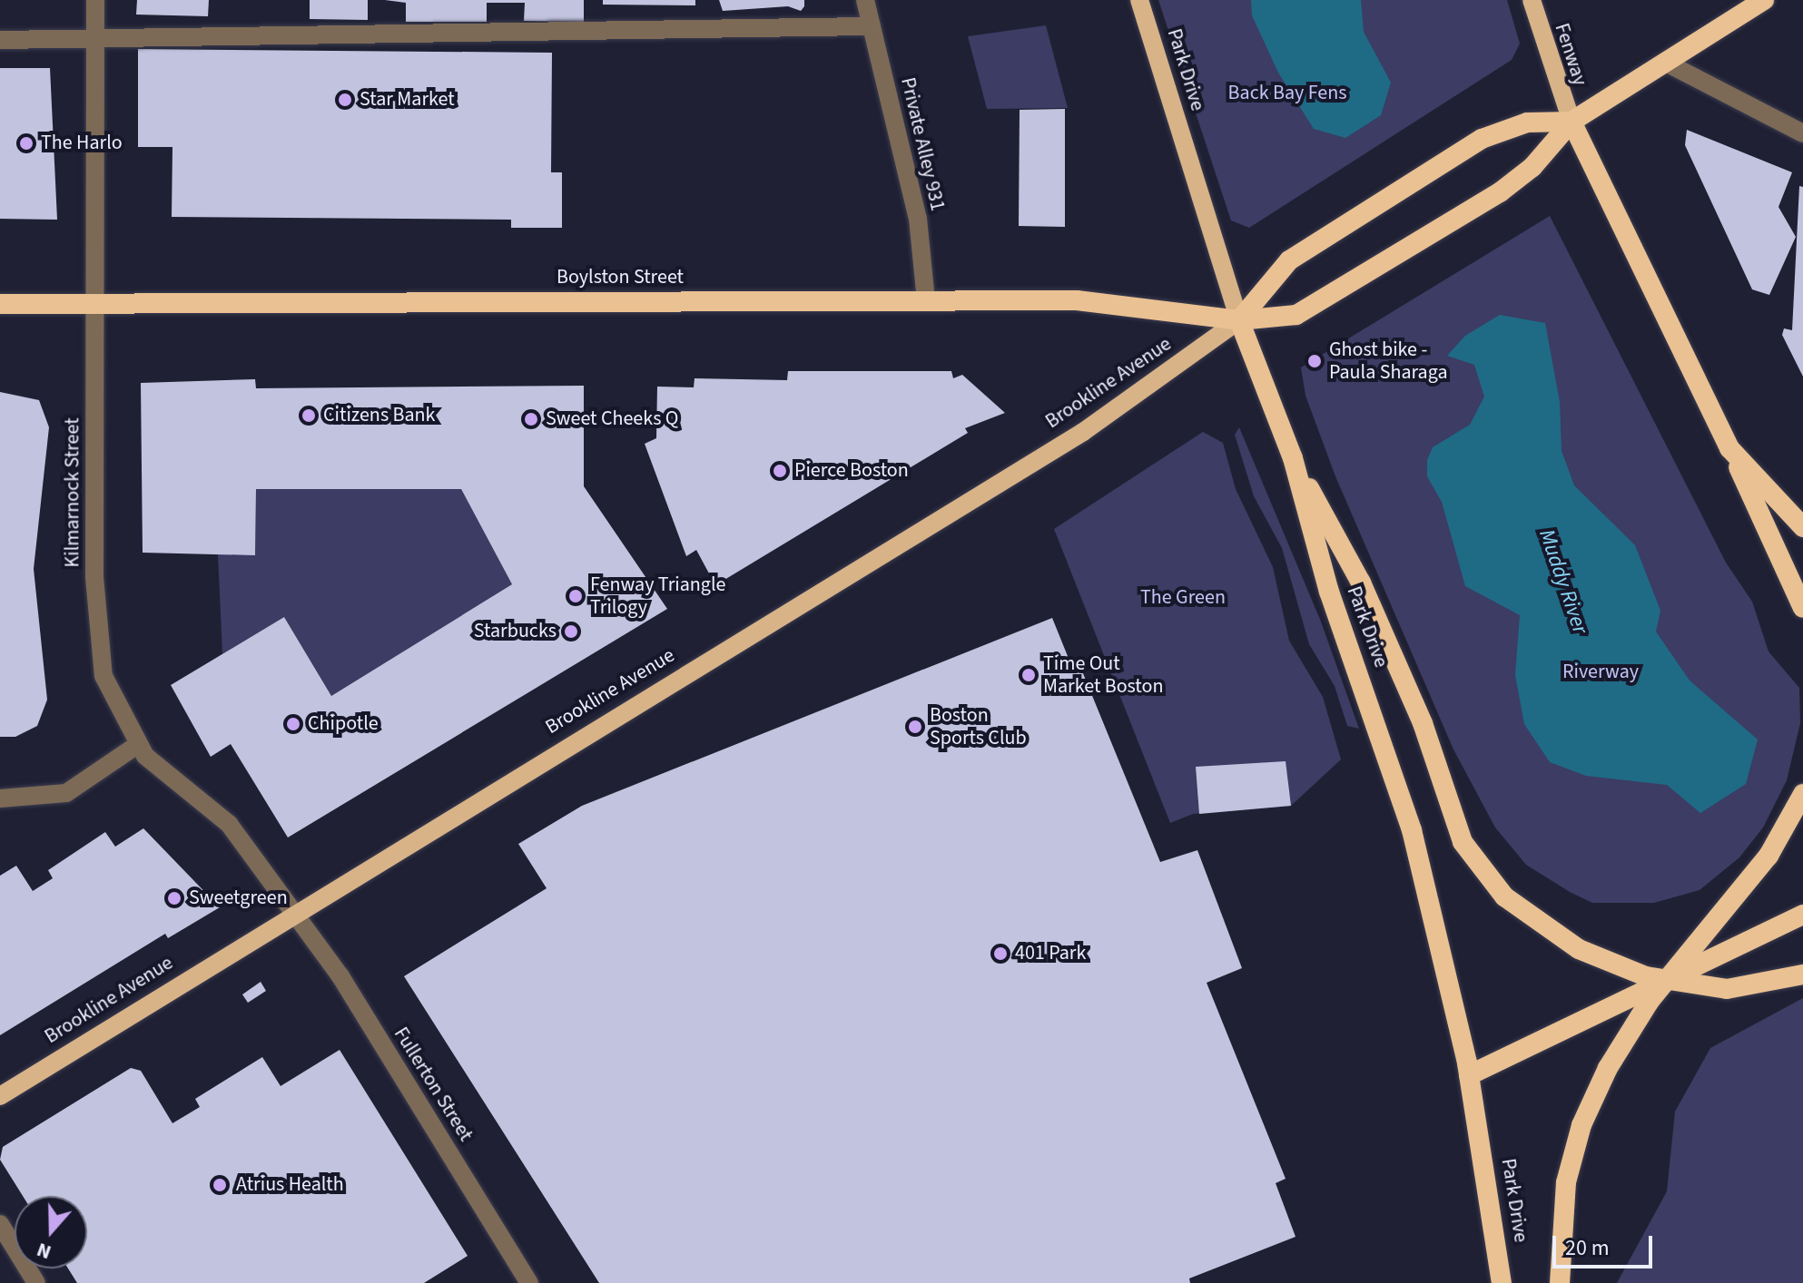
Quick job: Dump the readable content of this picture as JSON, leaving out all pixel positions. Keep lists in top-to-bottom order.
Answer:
{
  "streets": {
    "highway": ["Park Drive", "Boylston Street", "Brookline Avenue"],
    "main road": ["Fenway"],
    "street": ["Private Alley 931", "Kilmarnock Street", "Fullerton Street"]
  },
  "crossings": [
    ["Fenway", "Brookline Avenue"],
    ["Park Drive", "Boylston Street"],
    ["Park Drive", "Brookline Avenue"],
    ["Private Alley 931", "Boylston Street"],
    ["Boylston Street", "Brookline Avenue"],
    ["Boylston Street", "Kilmarnock Street"],
    ["Brookline Avenue", "Kilmarnock Street"],
    ["Brookline Avenue", "Fullerton Street"],
    ["Kilmarnock Street", "Fullerton Street"]
  ],
  "water": ["Muddy River"],
  "parks": ["Back Bay Fens", "The Green", "Riverway"],
  "places": [
    "Star Market",
    "The Harlo",
    "Ghost bike - Paula Sharaga",
    "Citizens Bank",
    "Sweet Cheeks Q",
    "Pierce Boston",
    "Fenway Triangle Trilogy",
    "Starbucks",
    "Time Out Market Boston",
    "Chipotle",
    "Boston Sports Club",
    "Sweetgreen",
    "401 Park",
    "Atrius Health"
  ],
  "scale_bar": "20 m",
  "north": "bottom"
}
